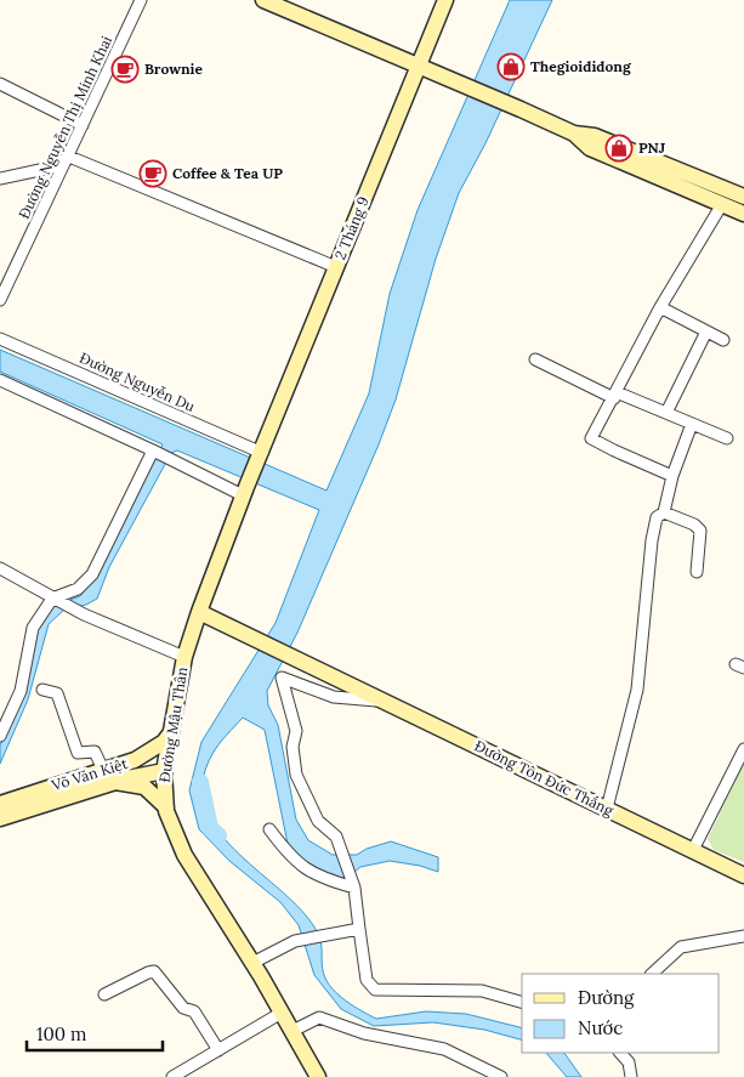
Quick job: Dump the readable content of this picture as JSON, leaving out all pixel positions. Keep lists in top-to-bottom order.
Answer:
{
  "streets": {
    "main road": [
      "2 Tháng 9",
      "Đường Mậu Thân",
      "Võ Văn Kiệt",
      "Đường Tôn Đức Thắng"
    ],
    "street": ["Đường Nguyễn Thị Minh Khai", "Đường Nguyễn Du"]
  },
  "crossings": [
    ["2 Tháng 9", "Đường Nguyễn Du"],
    ["2 Tháng 9", "Đường Mậu Thân"],
    ["Đường Mậu Thân", "Võ Văn Kiệt"],
    ["Đường Mậu Thân", "Đường Tôn Đức Thắng"]
  ],
  "places": {
    "shop": ["Thegioididong", "PNJ"],
    "cafe": ["Brownie", "Coffee & Tea UP"]
  },
  "legend": ["Đường", "Nước"],
  "scale_bar": "100 m"
}
